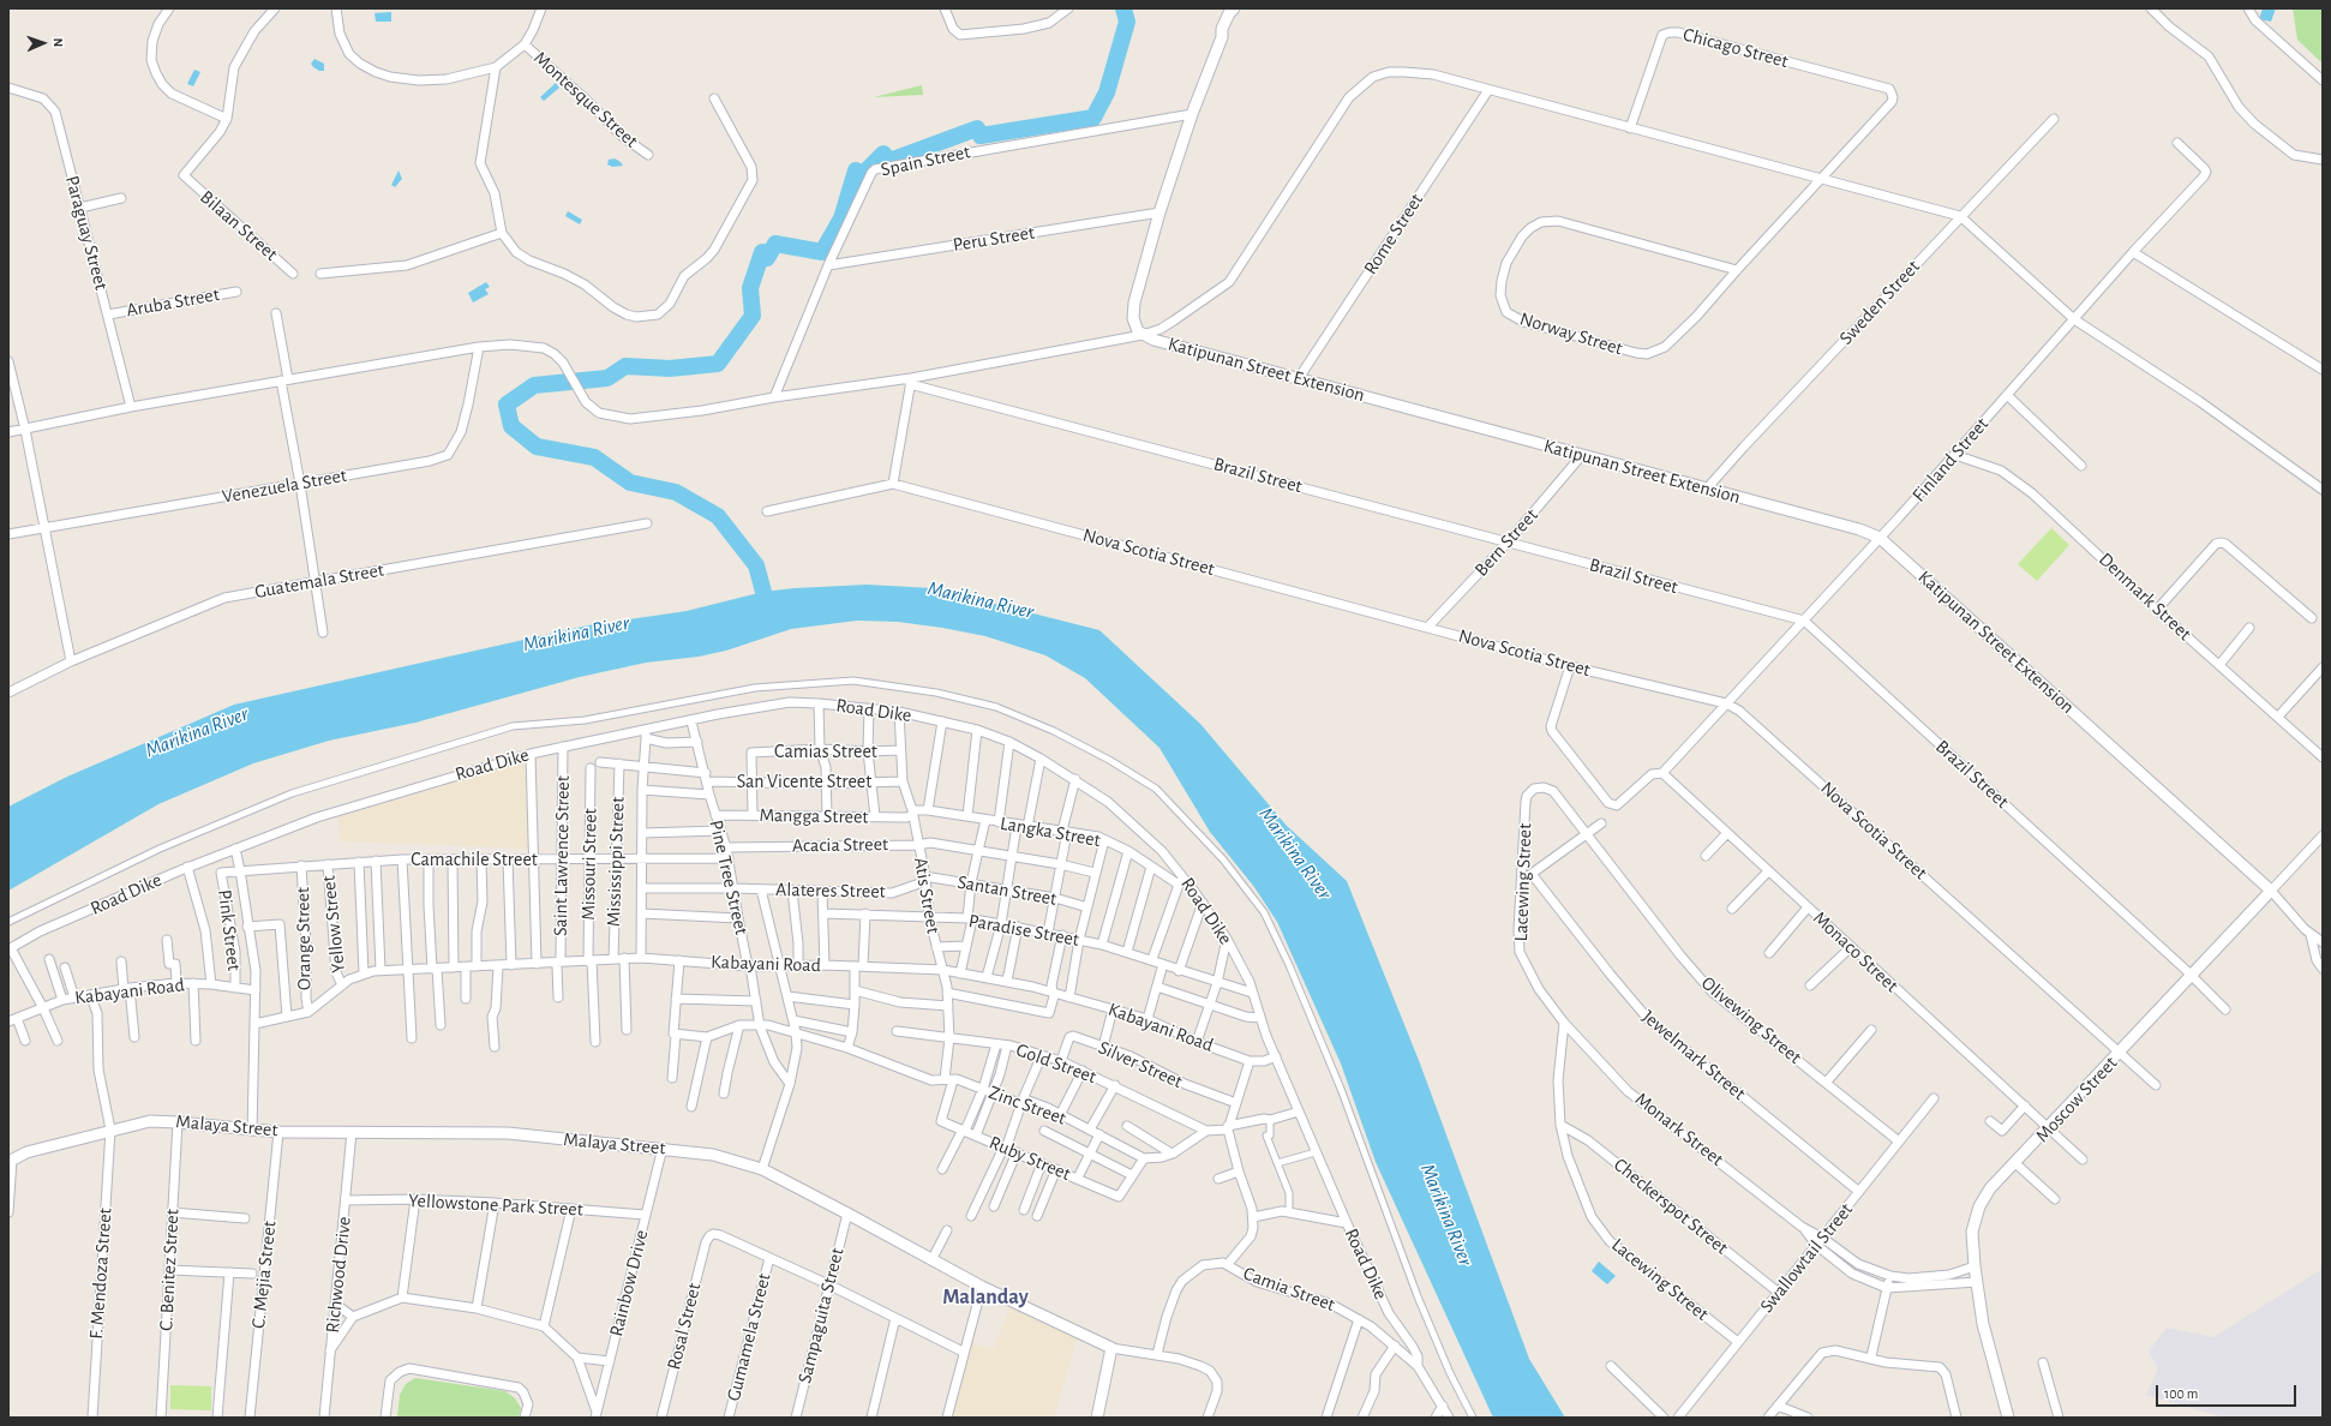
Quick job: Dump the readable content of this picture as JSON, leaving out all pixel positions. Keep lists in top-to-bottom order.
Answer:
{
  "streets": {
    "street": [
      "Chicago Street",
      "Montesque Street",
      "Spain Street",
      "Bilaan Street",
      "Paraguay Street",
      "Rome Street",
      "Peru Street",
      "Aruba Street",
      "Sweden Street",
      "Norway Street",
      "Katipunan Street Extension",
      "Finland Street",
      "Brazil Street",
      "Venezuela Street",
      "Bern Street",
      "Nova Scotia Street",
      "Guatemala Street",
      "Denmark Street",
      "Road Dike",
      "Camias Street",
      "San Vicente Street",
      "Mangga Street",
      "Langka Street",
      "Acacia Street",
      "Saint Lawrence Street",
      "Camachile Street",
      "Mississippi Street",
      "Missouri Street",
      "Pine Tree Street",
      "Lacewing Street",
      "Alateres Street",
      "Santan Street",
      "Atis Street",
      "Yellow Street",
      "Pink Street",
      "Paradise Street",
      "Orange Street",
      "Monaco Street",
      "Kabayani Road",
      "Olivewing Street",
      "Jewelmark Street",
      "Gold Street",
      "Silver Street",
      "Moscow Street",
      "Zinc Street",
      "Malaya Street",
      "Monark Street",
      "Ruby Street",
      "Yellowstone Park Street",
      "Checkerspot Street",
      "Swallowtail Street",
      "C. Benitez Street",
      "F. Mendoza Street",
      "C. Mejia Street",
      "Richwood Drive",
      "Rainbow Drive",
      "Camia Street",
      "Sampaguita Street",
      "Rosal Street",
      "Gumamela Street"
    ]
  },
  "crossings": [
    ["Chicago Street", "Norway Street"],
    ["Spain Street", "Peru Street"],
    ["Spain Street", "Katipunan Street Extension"],
    ["Paraguay Street", "Aruba Street"],
    ["Rome Street", "Katipunan Street Extension"],
    ["Peru Street", "Katipunan Street Extension"],
    ["Sweden Street", "Katipunan Street Extension"],
    ["Katipunan Street Extension", "Finland Street"],
    ["Katipunan Street Extension", "Bern Street"],
    ["Katipunan Street Extension", "Moscow Street"],
    ["Finland Street", "Brazil Street"],
    ["Finland Street", "Nova Scotia Street"],
    ["Finland Street", "Denmark Street"],
    ["Finland Street", "Monaco Street"],
    ["Brazil Street", "Bern Street"],
    ["Brazil Street", "Moscow Street"],
    ["Bern Street", "Nova Scotia Street"],
    ["Nova Scotia Street", "Moscow Street"],
    ["Road Dike", "Langka Street"],
    ["Road Dike", "Saint Lawrence Street"],
    ["Road Dike", "Pine Tree Street"],
    ["Road Dike", "Atis Street"],
    ["Road Dike", "Paradise Street"],
    ["Road Dike", "Kabayani Road"],
    ["Road Dike", "Camia Street"],
    ["Camias Street", "San Vicente Street"],
    ["Camias Street", "Atis Street"],
    ["San Vicente Street", "Mississippi Street"],
    ["San Vicente Street", "Pine Tree Street"],
    ["San Vicente Street", "Atis Street"],
    ["Mangga Street", "Langka Street"],
    ["Mangga Street", "Pine Tree Street"],
    ["Mangga Street", "Atis Street"],
    ["Langka Street", "Atis Street"],
    ["Acacia Street", "Pine Tree Street"],
    ["Acacia Street", "Atis Street"],
    ["Saint Lawrence Street", "Camachile Street"],
    ["Saint Lawrence Street", "Kabayani Road"],
    ["Camachile Street", "Mississippi Street"],
    ["Camachile Street", "Missouri Street"],
    ["Camachile Street", "Pine Tree Street"],
    ["Camachile Street", "Yellow Street"],
    ["Camachile Street", "Pink Street"],
    ["Camachile Street", "Orange Street"],
    ["Mississippi Street", "Kabayani Road"],
    ["Missouri Street", "Kabayani Road"],
    ["Pine Tree Street", "Alateres Street"],
    ["Pine Tree Street", "Kabayani Road"],
    ["Pine Tree Street", "Zinc Street"],
    ["Lacewing Street", "Olivewing Street"],
    ["Lacewing Street", "Monark Street"],
    ["Lacewing Street", "Checkerspot Street"],
    ["Lacewing Street", "Swallowtail Street"],
    ["Alateres Street", "Santan Street"],
    ["Alateres Street", "Atis Street"],
    ["Santan Street", "Atis Street"],
    ["Atis Street", "Paradise Street"],
    ["Atis Street", "Kabayani Road"],
    ["Atis Street", "Gold Street"],
    ["Atis Street", "Zinc Street"],
    ["Atis Street", "Ruby Street"],
    ["Yellow Street", "Kabayani Road"],
    ["Pink Street", "Kabayani Road"],
    ["Orange Street", "Kabayani Road"],
    ["Monaco Street", "Moscow Street"],
    ["Kabayani Road", "F. Mendoza Street"],
    ["Olivewing Street", "Swallowtail Street"],
    ["Jewelmark Street", "Swallowtail Street"],
    ["Gold Street", "Silver Street"],
    ["Moscow Street", "Monark Street"],
    ["Malaya Street", "C. Benitez Street"],
    ["Malaya Street", "F. Mendoza Street"],
    ["Malaya Street", "C. Mejia Street"],
    ["Malaya Street", "Richwood Drive"],
    ["Malaya Street", "Rainbow Drive"],
    ["Malaya Street", "Sampaguita Street"],
    ["Monark Street", "Swallowtail Street"],
    ["Yellowstone Park Street", "Richwood Drive"],
    ["Yellowstone Park Street", "Rainbow Drive"],
    ["Checkerspot Street", "Swallowtail Street"],
    ["Rosal Street", "Gumamela Street"]
  ],
  "districts": ["Malanday"],
  "water": ["Marikina River"],
  "scale_bar": "100 m",
  "north": "right"
}
